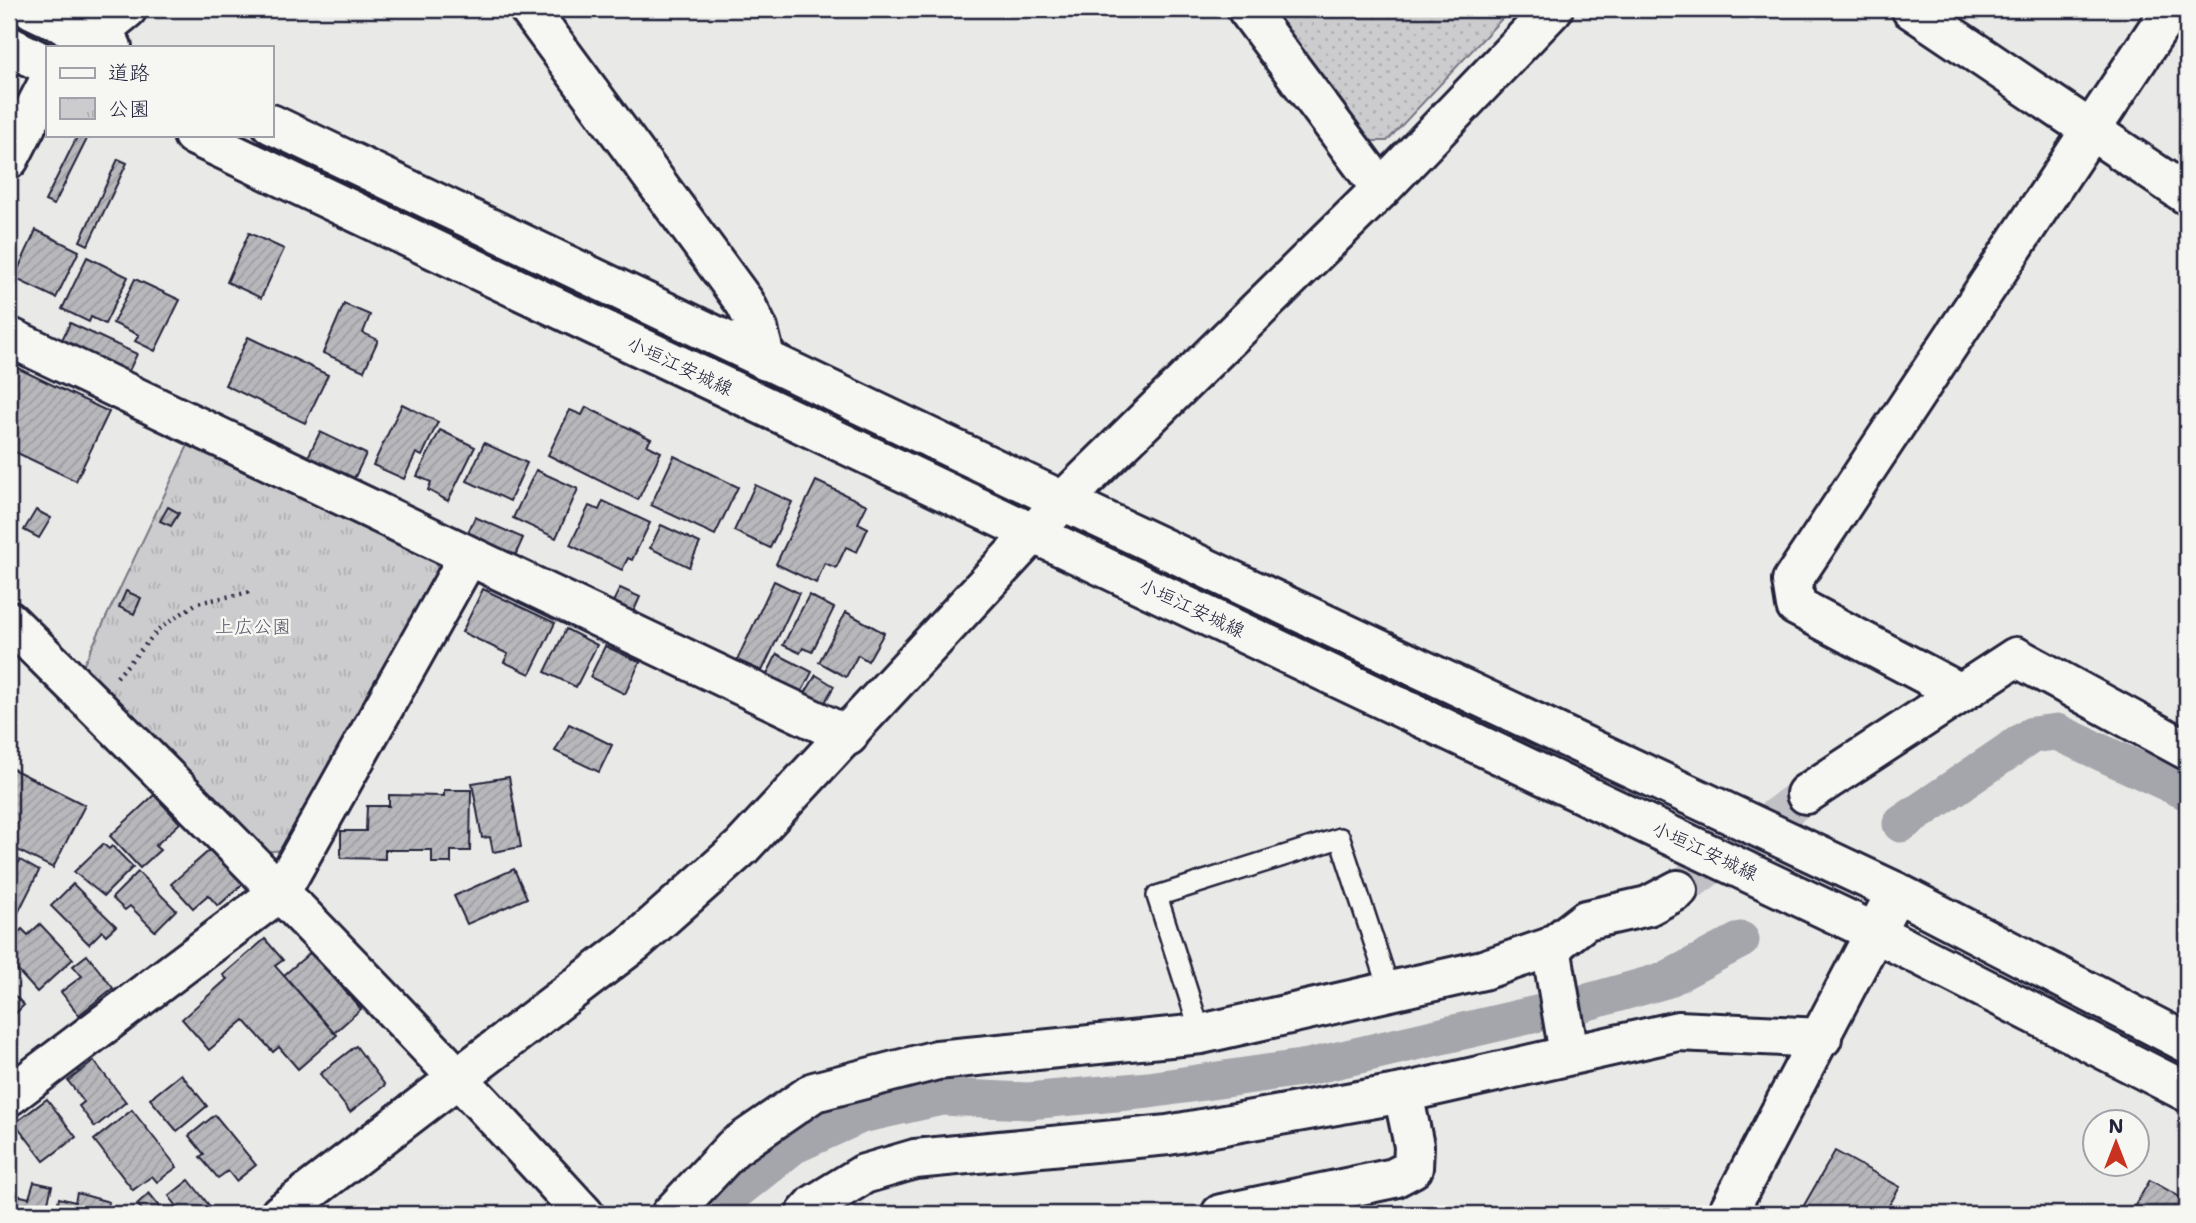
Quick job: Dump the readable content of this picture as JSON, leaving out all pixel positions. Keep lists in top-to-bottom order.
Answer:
{
  "streets": {
    "street": ["小垣江安城線"]
  },
  "parks": ["上広公園"],
  "legend": ["道路", "公園"],
  "north": "top"
}
